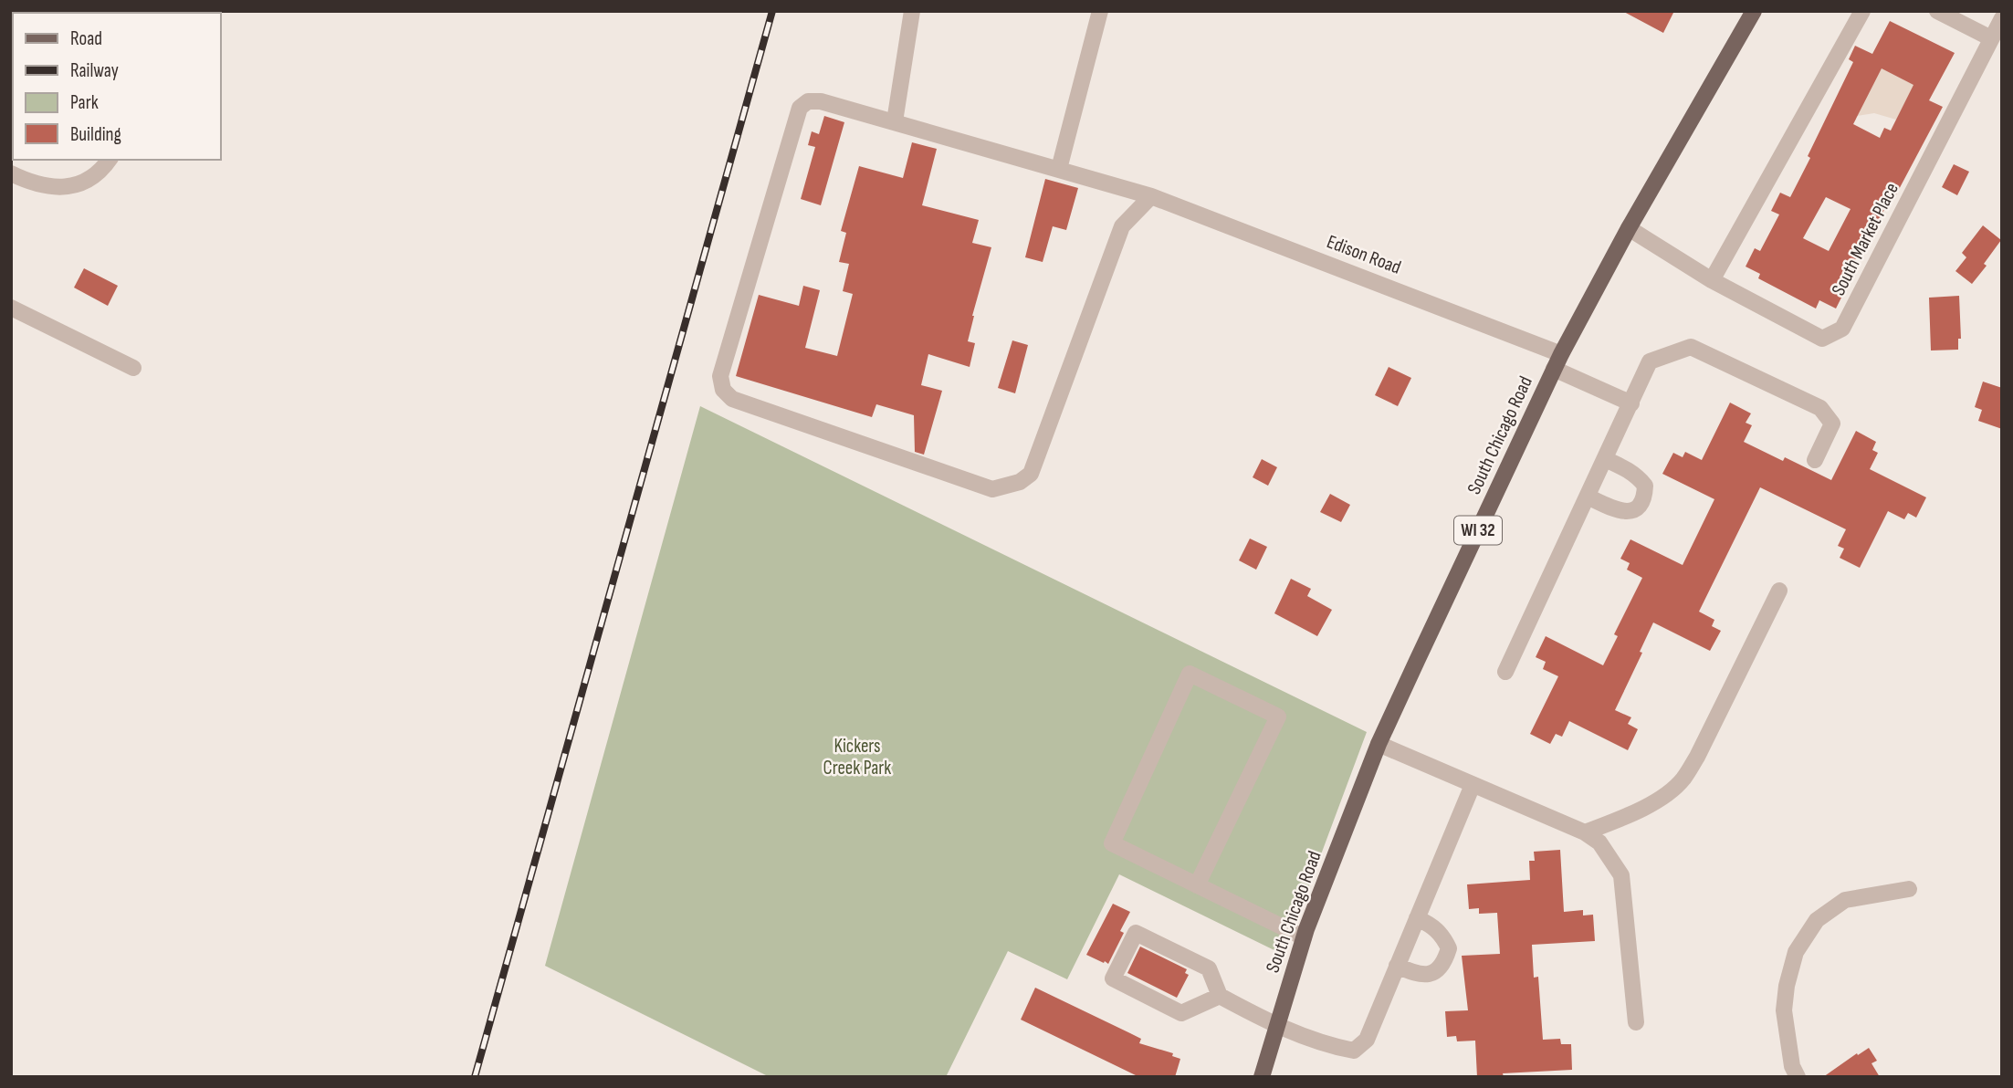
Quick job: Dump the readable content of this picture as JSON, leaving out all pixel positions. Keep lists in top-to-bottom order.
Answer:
{
  "streets": {
    "main road": ["South Chicago Road", "WI 32"],
    "street": ["South Market Place", "Edison Road"]
  },
  "crossings": [
    ["South Market Place", "South Chicago Road"],
    ["Edison Road", "South Chicago Road"]
  ],
  "parks": ["Kickers Creek Park"],
  "legend": [
    "Road",
    "Railway",
    "Park",
    "Building"
  ]
}
